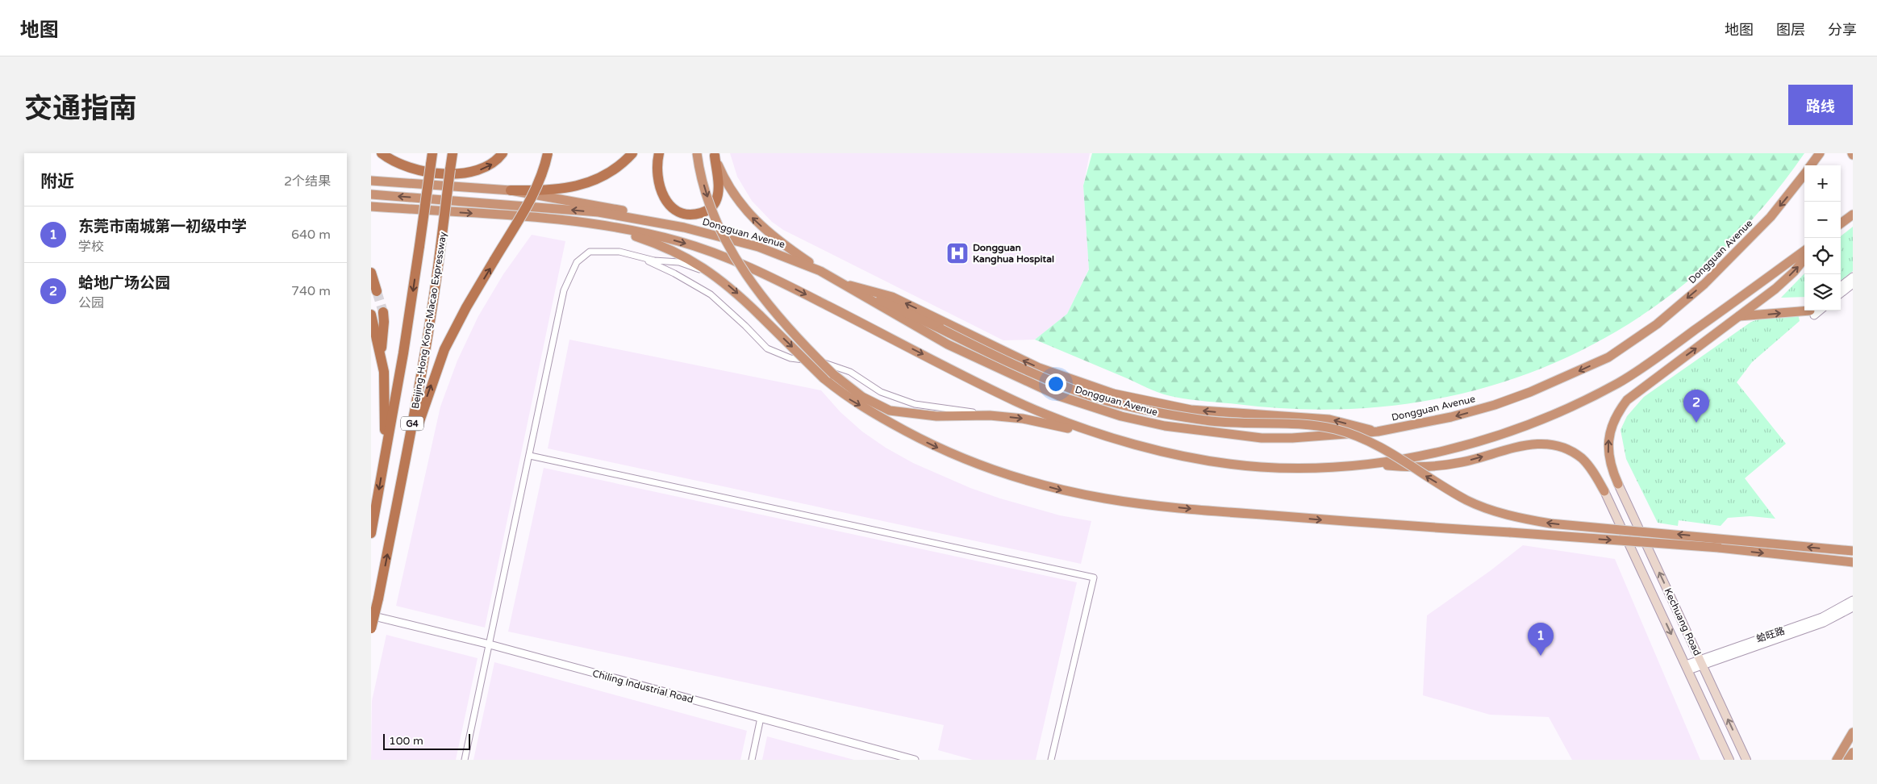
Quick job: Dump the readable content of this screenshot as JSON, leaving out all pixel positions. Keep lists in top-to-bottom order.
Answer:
{
  "streets": {
    "highway": ["Dongguan Avenue", "Beijing-Hong Kong-Macao Expressway", "G4"],
    "main road": ["Kechuang Road"],
    "street": ["蛤旺路", "Chiling Industrial Road"]
  },
  "crossings": [
    ["Kechuang Road", "蛤旺路"]
  ],
  "places": {
    "hospital": ["Dongguan Kanghua Hospital"]
  },
  "scale_bar": "100 m",
  "page": {
    "header": "地图",
    "nav": ["地图", "图层", "分享"],
    "title": "交通指南",
    "buttons": "路线",
    "heading": ["附近", "2个结果"],
    "map_buttons": ["+", "−"],
    "list": [
      {
        "mark": "1",
        "name": "东莞市南城第一初级中学",
        "note": "学校",
        "value": "640 m"
      },
      {
        "mark": "2",
        "name": "蛤地广场公园",
        "note": "公园",
        "value": "740 m"
      }
    ],
    "pins": ["2", "1"],
    "scale": "100 m"
  }
}
